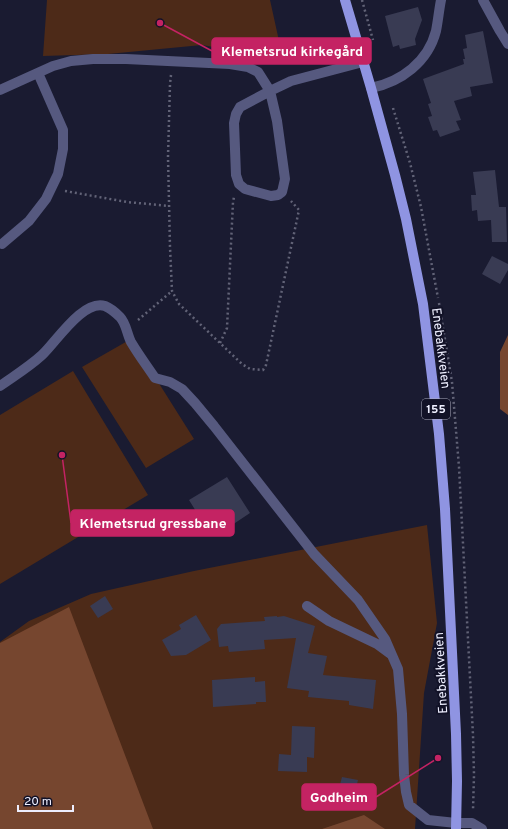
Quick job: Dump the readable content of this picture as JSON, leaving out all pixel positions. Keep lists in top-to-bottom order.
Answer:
{
  "streets": {
    "main road": ["Enebakkveien", "155"]
  },
  "places": ["Klemetsrud kirkegård", "Klemetsrud gressbane", "Godheim"],
  "scale_bar": "20 m"
}
